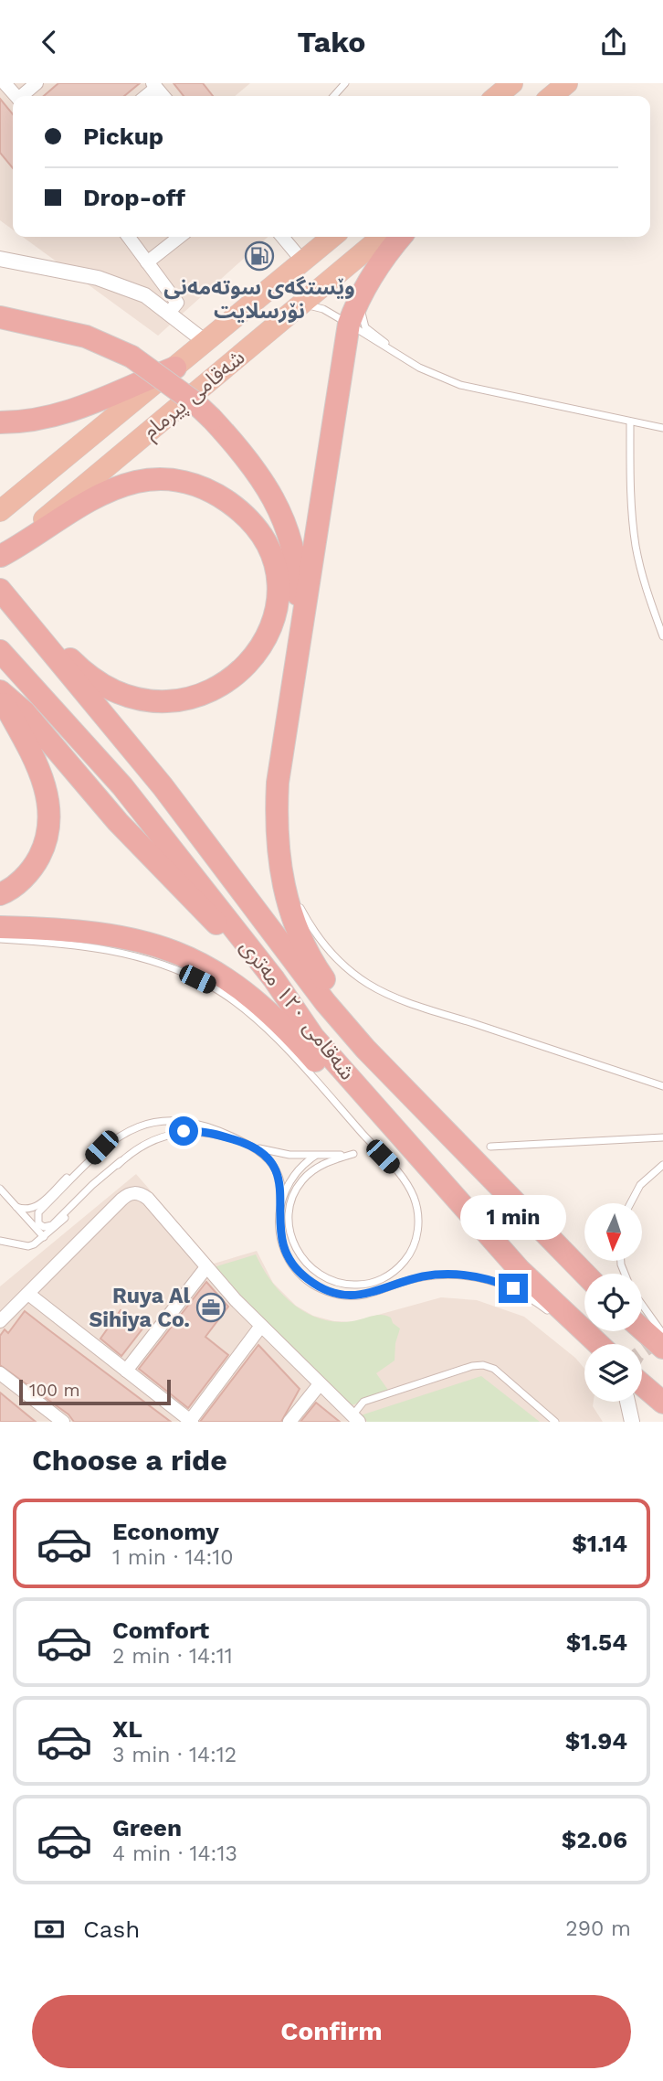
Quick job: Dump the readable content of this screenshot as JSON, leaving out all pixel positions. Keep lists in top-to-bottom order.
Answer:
{
  "streets": {
    "highway": ["شەقامی پیرمام", "شەقامی ١٢٠ مەتری"]
  },
  "crossings": [
    ["شەقامی پیرمام", "شەقامی ١٢٠ مەتری"]
  ],
  "places": {
    "fuel station": ["وێستگەی سوتەمەنی نۆرسلایت"],
    "office": ["Ruya Al Sihiya Co."]
  },
  "scale_bar": "100 m",
  "north": "bottom",
  "page": {
    "header": "Tako",
    "banner": ["Pickup", "Drop-off"],
    "bubble": "1 min",
    "scale": "100 m",
    "heading": "Choose a ride",
    "list": [
      {
        "name": "Economy",
        "note": "1 min · 14:10",
        "value": "$1.14"
      },
      {
        "name": "Comfort",
        "note": "2 min · 14:11",
        "value": "$1.54"
      },
      {
        "name": "XL",
        "note": "3 min · 14:12",
        "value": "$1.94"
      },
      {
        "name": "Green",
        "note": "4 min · 14:13",
        "value": "$2.06"
      }
    ],
    "pay": ["Cash", "290 m"],
    "buttons": "Confirm"
  }
}
